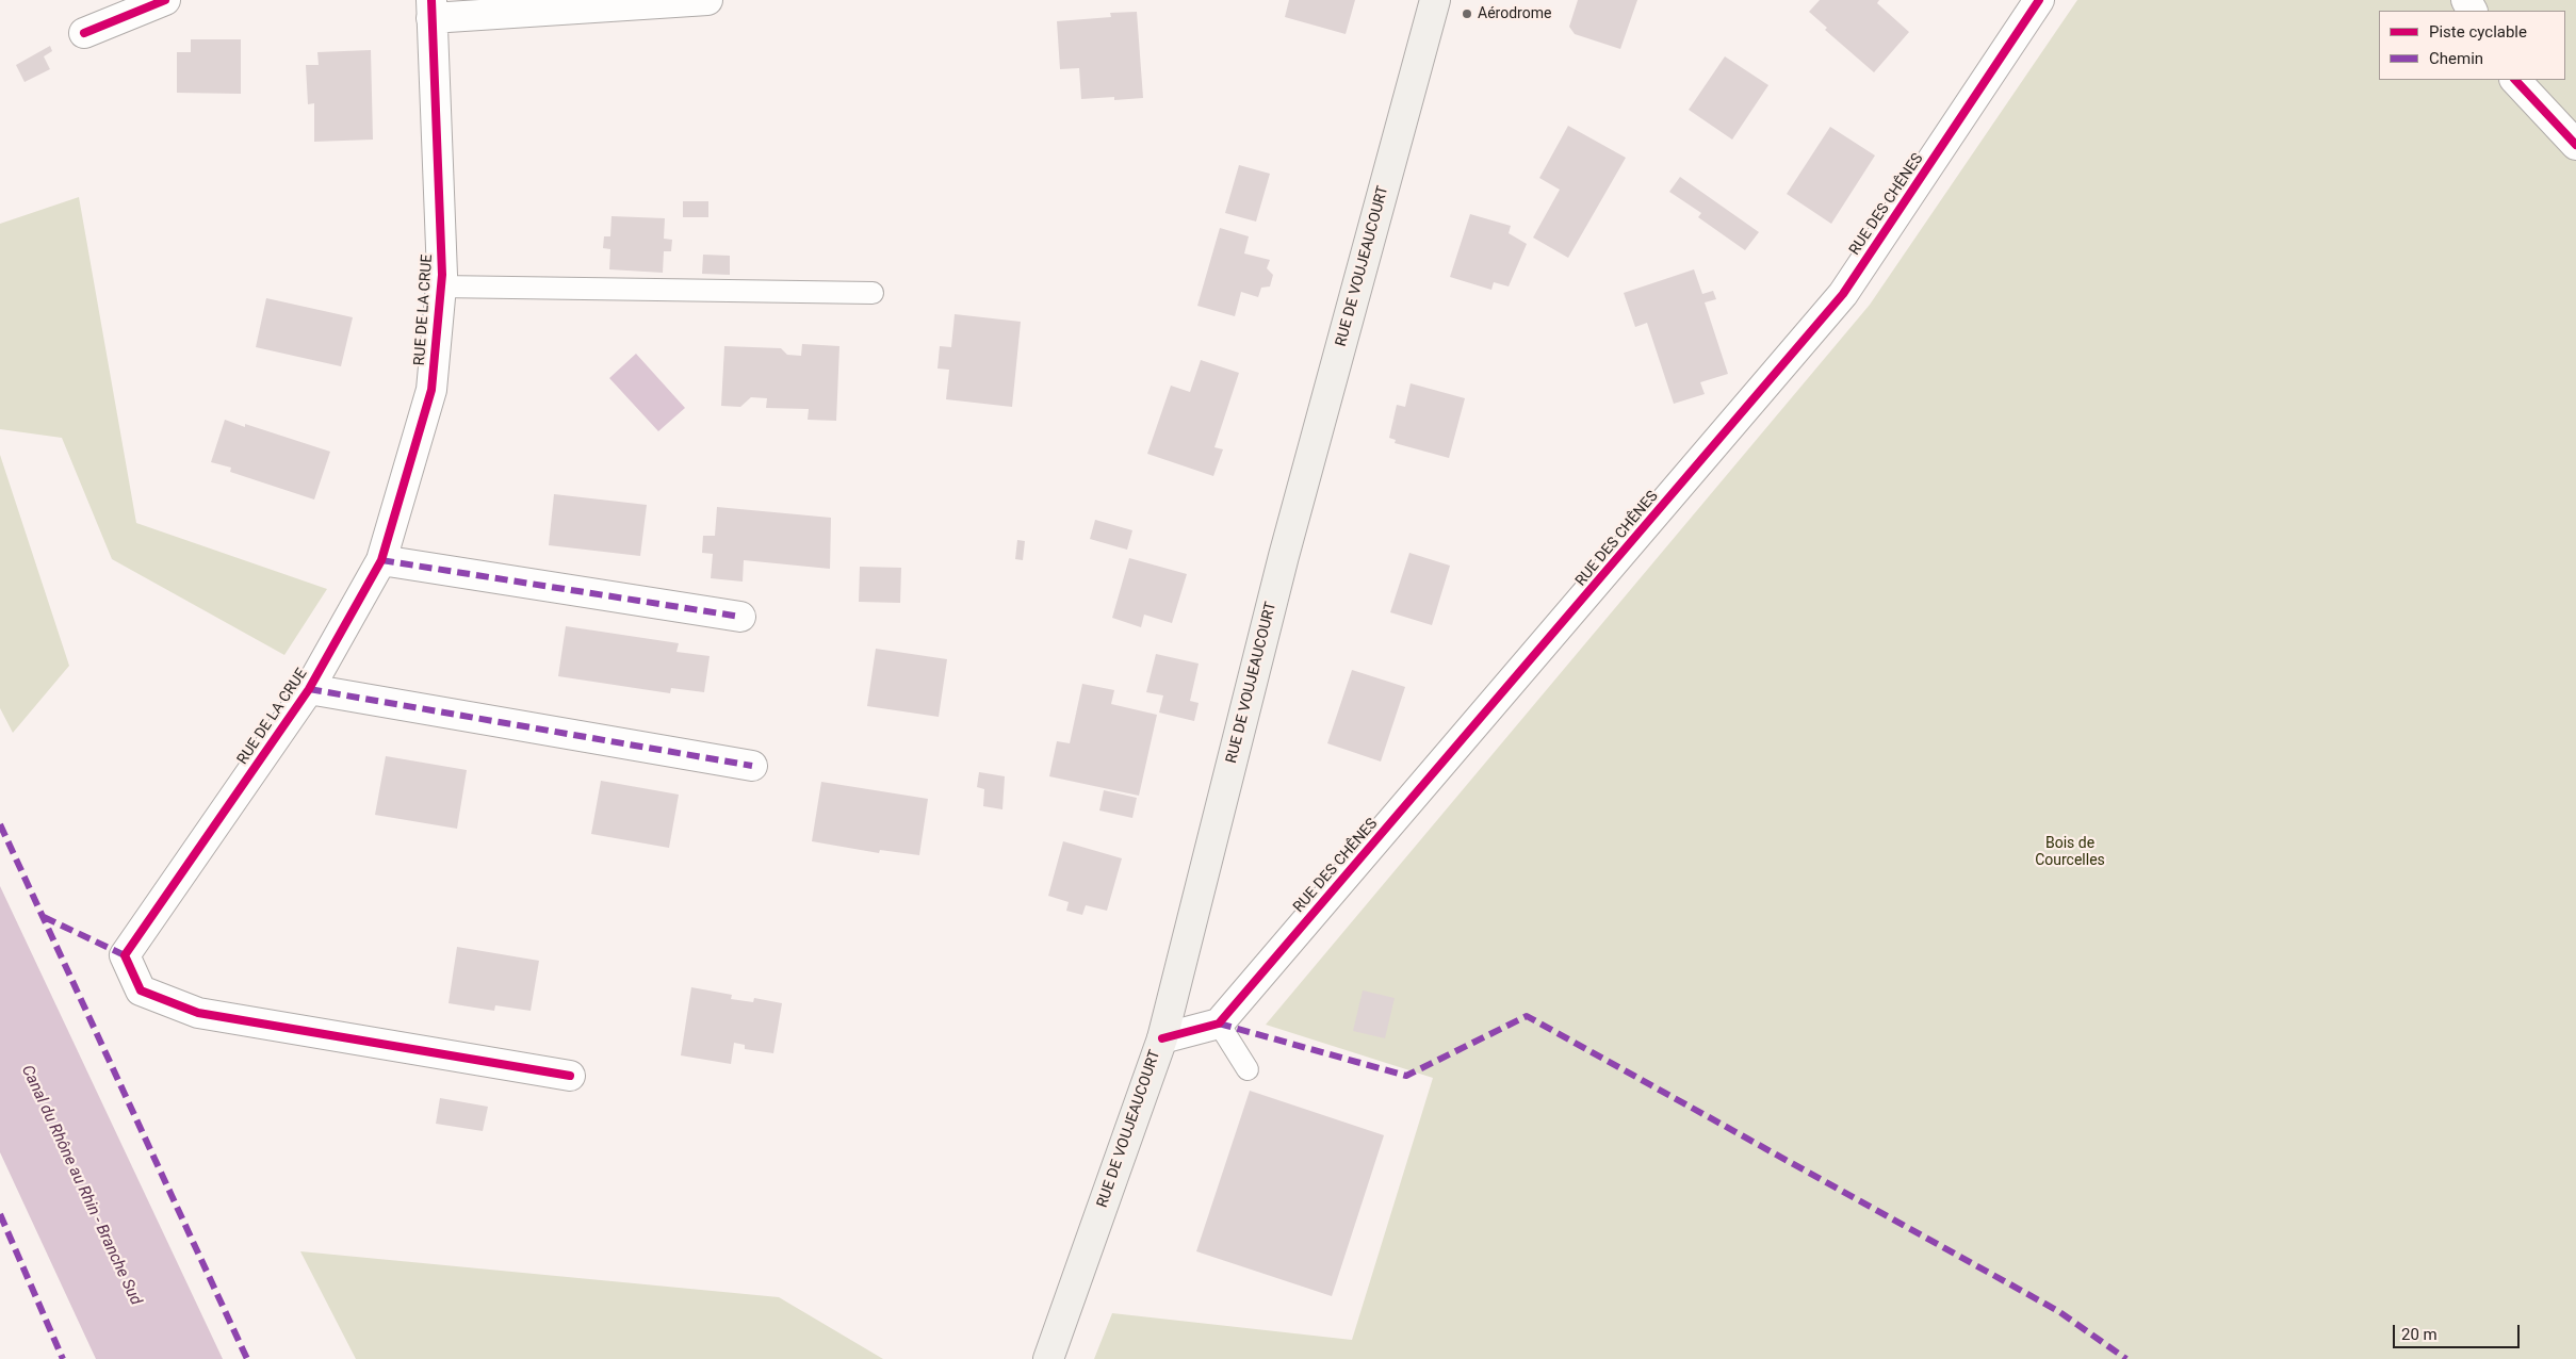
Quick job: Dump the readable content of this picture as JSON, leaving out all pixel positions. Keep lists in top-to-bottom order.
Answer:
{
  "streets": {
    "main road": ["RUE DE VOUJEAUCOURT"],
    "street": ["RUE DES CHÊNES", "RUE DE LA CRUE"]
  },
  "water": ["Canal du Rhône au Rhin - Branche Sud"],
  "parks": ["Bois de Courcelles"],
  "places": ["Aérodrome"],
  "legend": ["Piste cyclable", "Chemin"],
  "scale_bar": "20 m"
}
